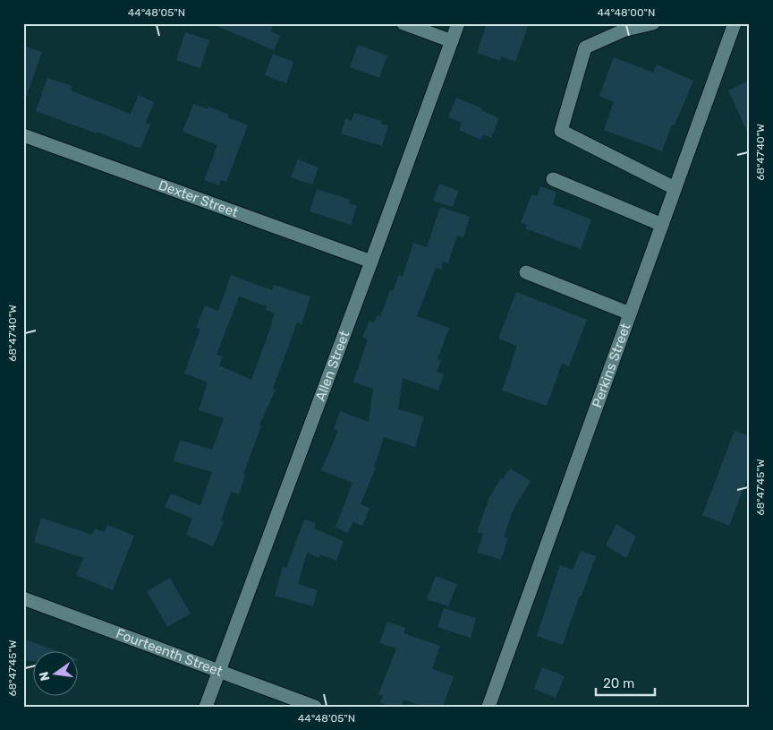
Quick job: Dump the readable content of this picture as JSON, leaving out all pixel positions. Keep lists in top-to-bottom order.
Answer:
{
  "streets": {
    "street": [
      "Dexter Street",
      "Perkins Street",
      "Allen Street",
      "Fourteenth Street"
    ]
  },
  "crossings": [
    ["Dexter Street", "Allen Street"],
    ["Allen Street", "Fourteenth Street"]
  ],
  "scale_bar": "20 m",
  "north": "left",
  "coordinates": [
    "44°48'05\"N",
    "44°48'00\"N",
    "68°47'40\"W",
    "68°47'45\"W"
  ]
}
